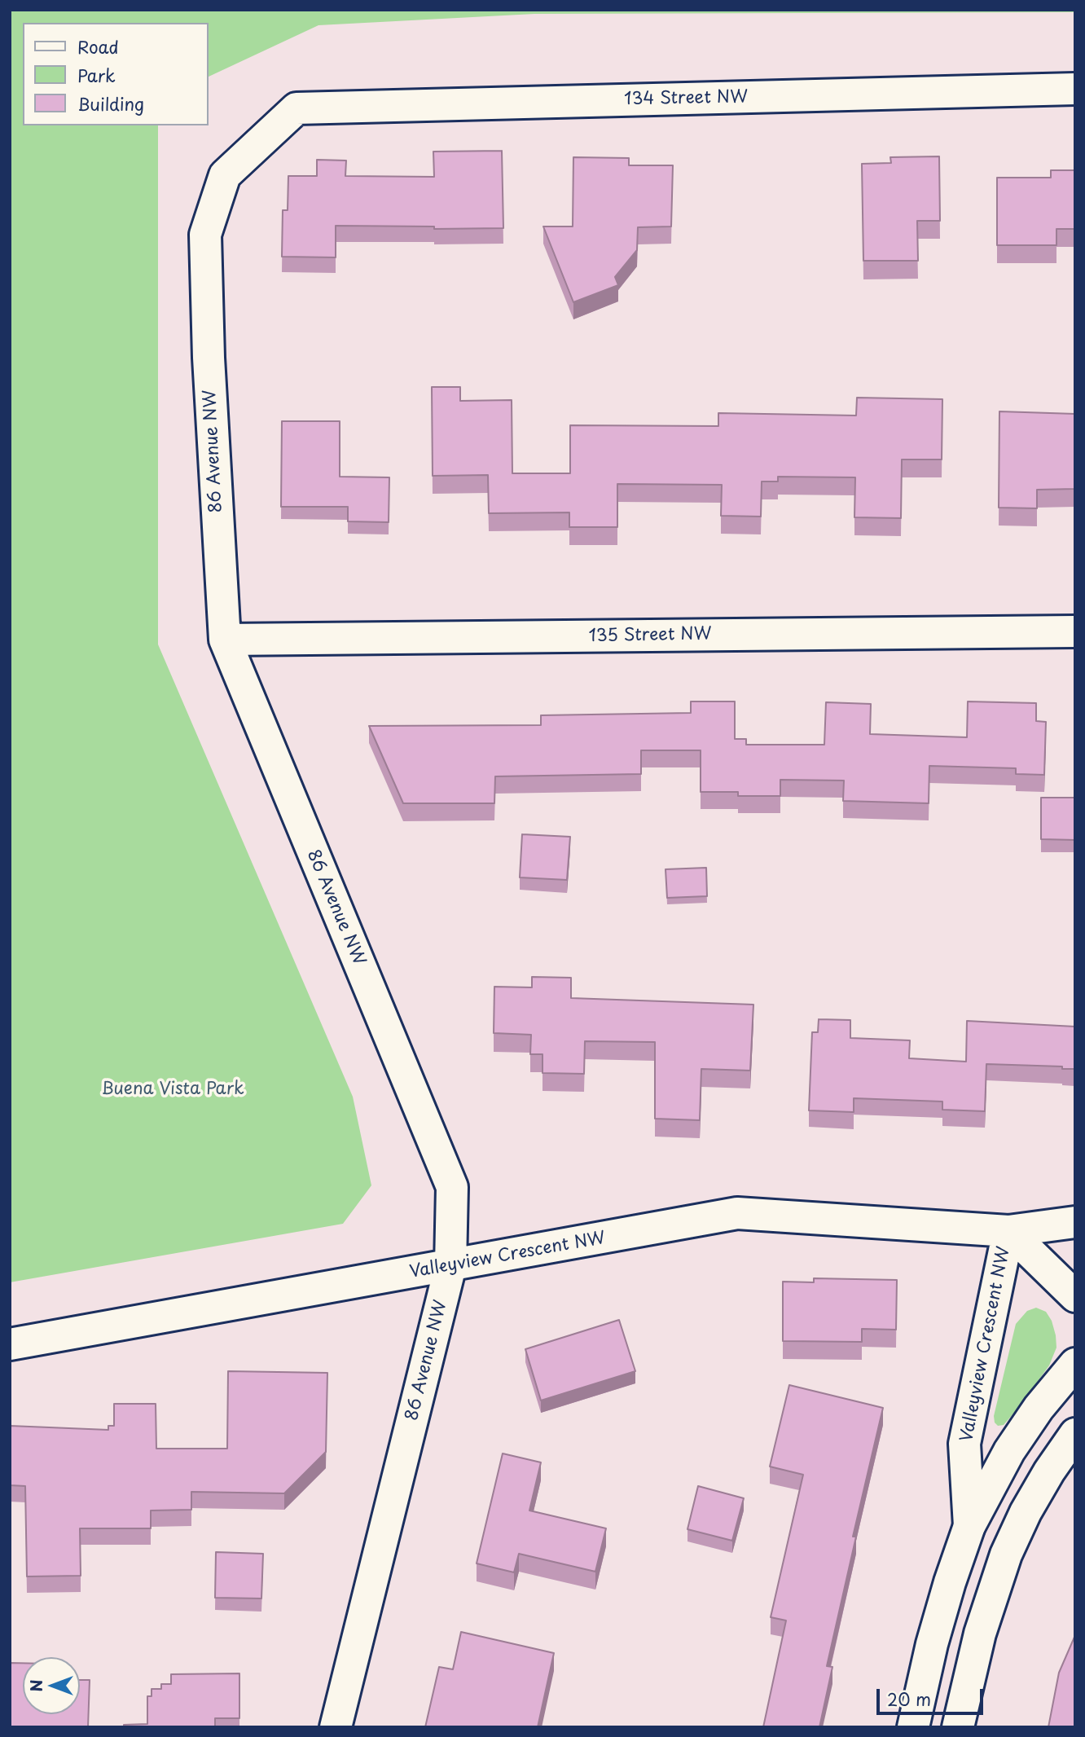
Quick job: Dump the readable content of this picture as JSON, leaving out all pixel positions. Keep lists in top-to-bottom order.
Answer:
{
  "streets": {
    "street": [
      "134 Street NW",
      "86 Avenue NW",
      "135 Street NW",
      "Valleyview Crescent NW"
    ]
  },
  "crossings": [
    ["134 Street NW", "86 Avenue NW"],
    ["86 Avenue NW", "135 Street NW"],
    ["86 Avenue NW", "Valleyview Crescent NW"]
  ],
  "parks": ["Buena Vista Park"],
  "legend": ["Road", "Park", "Building"],
  "scale_bar": "20 m",
  "north": "left"
}
